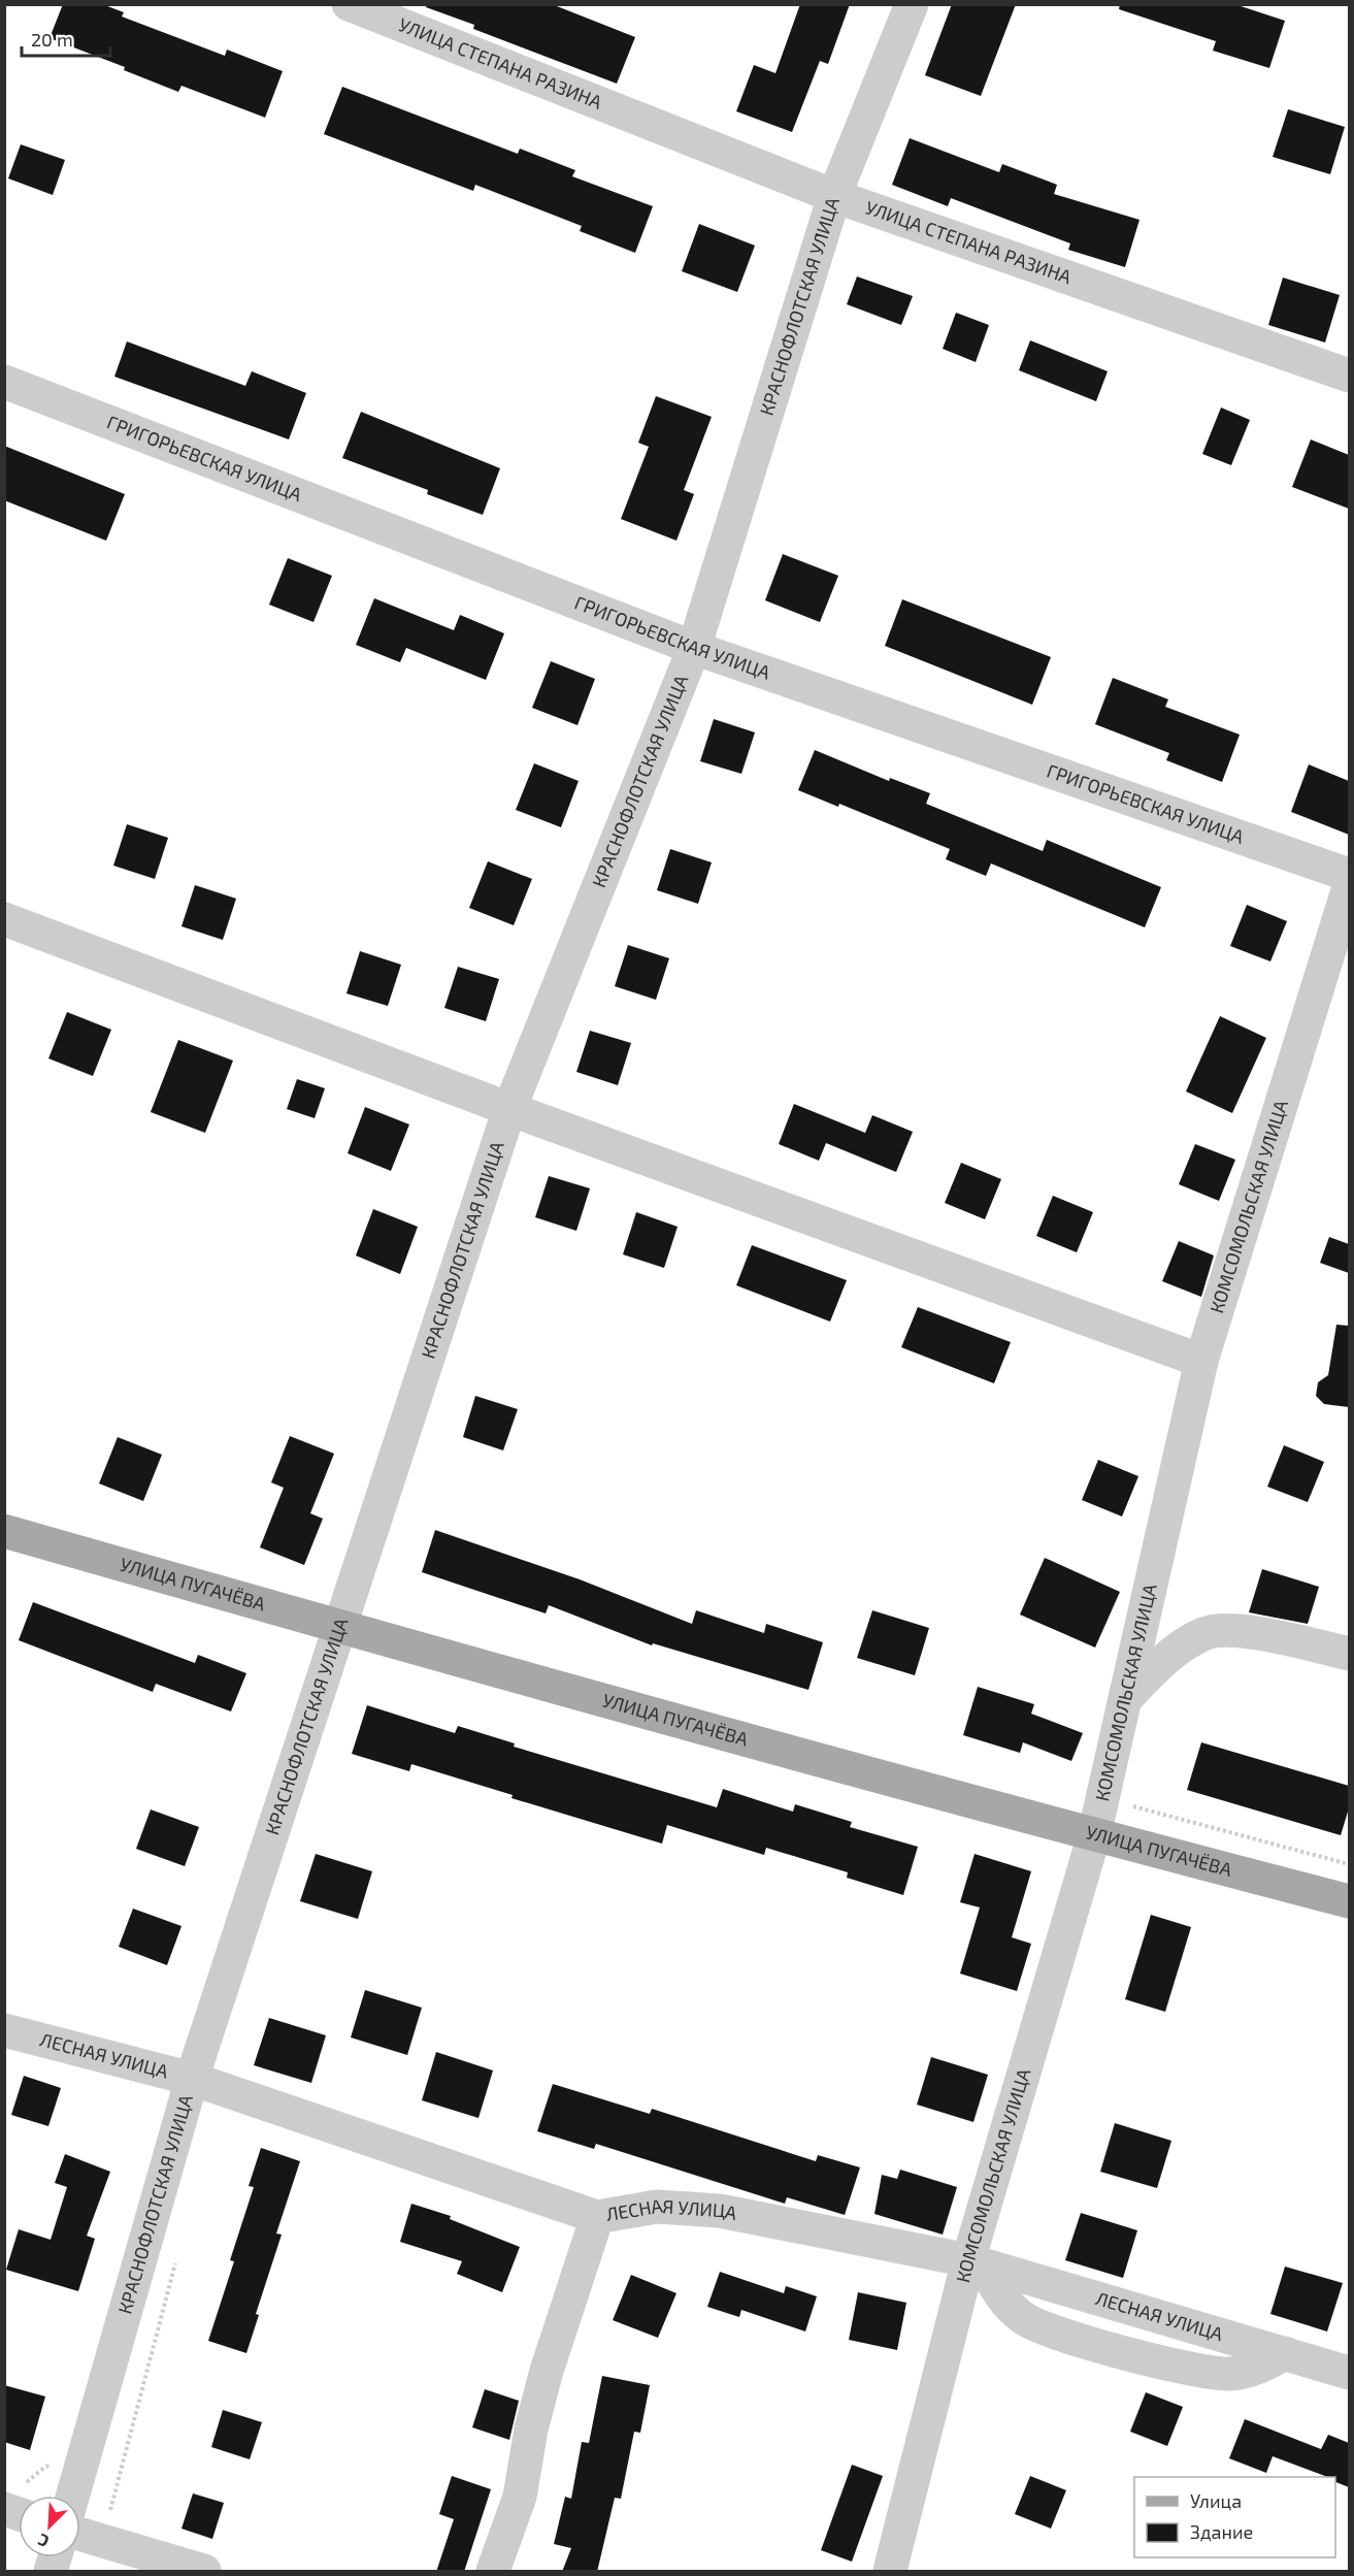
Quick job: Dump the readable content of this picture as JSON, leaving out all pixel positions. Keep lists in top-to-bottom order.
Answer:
{
  "streets": {
    "main road": ["УЛИЦА ПУГАЧЁВА"],
    "street": [
      "УЛИЦА СТЕПАНА РАЗИНА",
      "КРАСНОФЛОТСКАЯ УЛИЦА",
      "ГРИГОРЬЕВСКАЯ УЛИЦА",
      "КОМСОМОЛЬСКАЯ УЛИЦА",
      "ЛЕСНАЯ УЛИЦА"
    ]
  },
  "crossings": [
    ["УЛИЦА СТЕПАНА РАЗИНА", "КРАСНОФЛОТСКАЯ УЛИЦА"],
    ["КРАСНОФЛОТСКАЯ УЛИЦА", "ГРИГОРЬЕВСКАЯ УЛИЦА"],
    ["КРАСНОФЛОТСКАЯ УЛИЦА", "УЛИЦА ПУГАЧЁВА"],
    ["КРАСНОФЛОТСКАЯ УЛИЦА", "ЛЕСНАЯ УЛИЦА"],
    ["КОМСОМОЛЬСКАЯ УЛИЦА", "УЛИЦА ПУГАЧЁВА"],
    ["КОМСОМОЛЬСКАЯ УЛИЦА", "ЛЕСНАЯ УЛИЦА"]
  ],
  "legend": ["Улица", "Здание"],
  "scale_bar": "20 m",
  "north": "bottom left"
}
